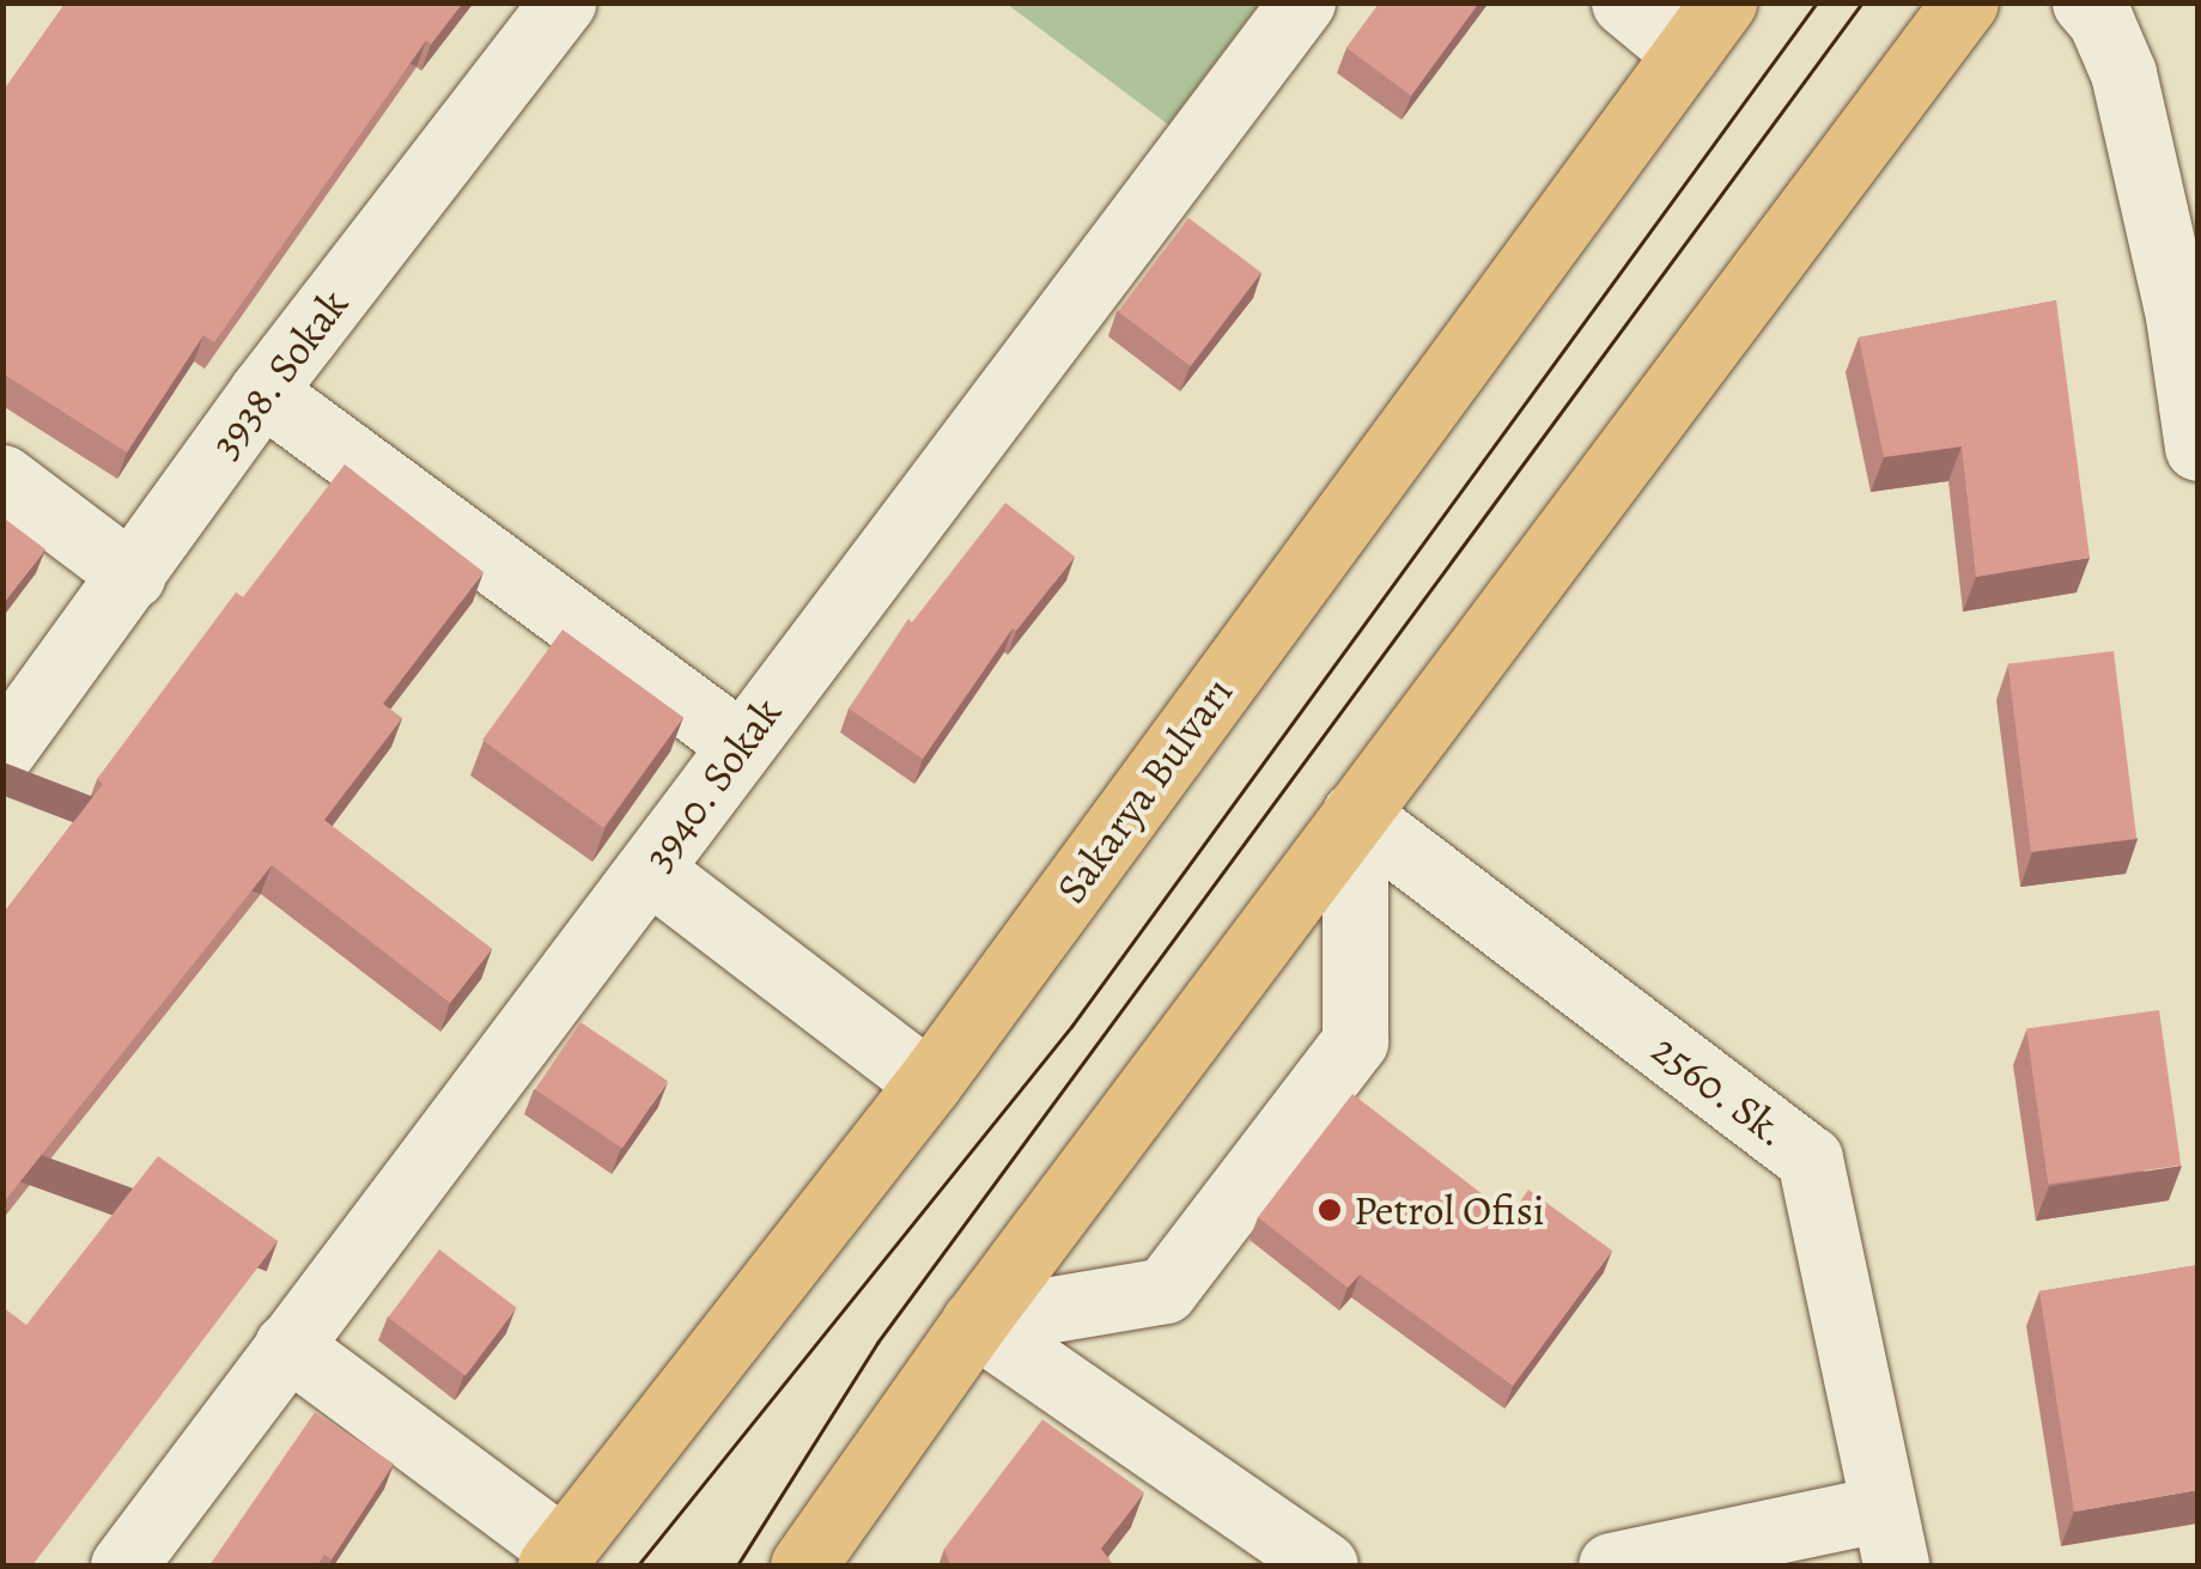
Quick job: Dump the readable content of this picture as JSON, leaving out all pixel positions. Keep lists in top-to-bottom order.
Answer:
{
  "streets": {
    "main road": ["Sakarya Bulvarı"],
    "street": ["3938. Sokak", "3940. Sokak", "2560. Sk."]
  },
  "places": ["Petrol Ofisi"]
}
